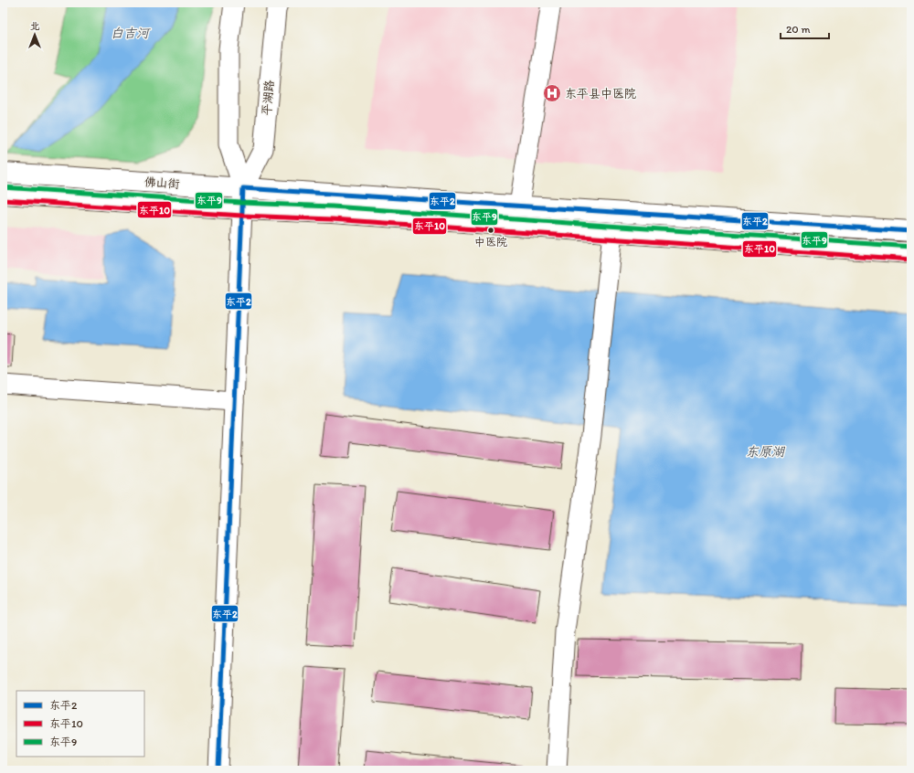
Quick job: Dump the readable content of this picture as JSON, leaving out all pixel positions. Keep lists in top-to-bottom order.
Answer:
{
  "streets": {
    "main road": ["佛山街"],
    "street": ["平湖路"]
  },
  "crossings": [
    ["平湖路", "佛山街"]
  ],
  "water": ["白吉河", "东原湖"],
  "places": {
    "hospital": ["东平县中医院"],
    "other": ["中医院"]
  },
  "lines": ["transit line 东平9", "transit line 东平2", "transit line 东平10"],
  "legend": ["东平2", "东平10", "东平9"],
  "scale_bar": "20 m",
  "north": "top"
}
